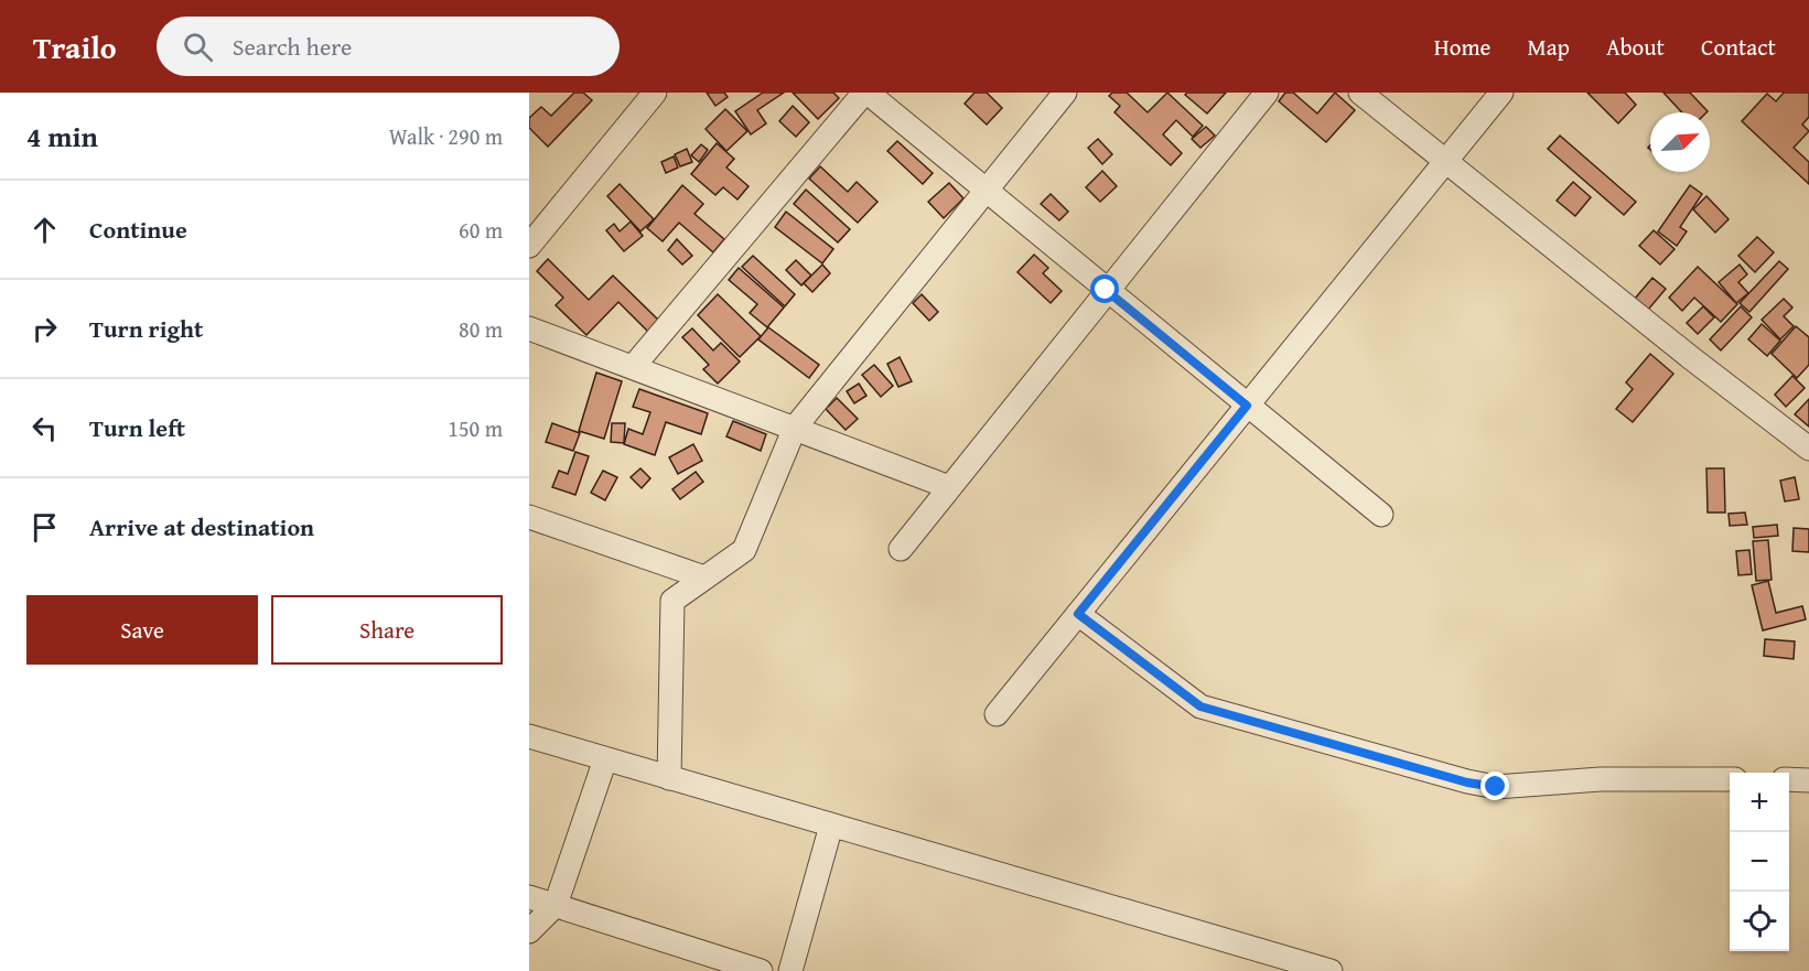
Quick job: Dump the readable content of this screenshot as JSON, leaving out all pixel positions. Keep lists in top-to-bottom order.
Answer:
{
  "north": "top right",
  "page": {
    "header": "Trailo",
    "search": "Search here",
    "nav": [
      "Home",
      "Map",
      "About",
      "Contact"
    ],
    "heading": ["4 min", "Walk · 290 m"],
    "list": [
      ["Continue", "60 m"],
      ["Turn right", "80 m"],
      ["Turn left", "150 m"],
      "Arrive at destination"
    ],
    "buttons": ["Save", "Share"],
    "map_buttons": ["+", "−"]
  }
}
